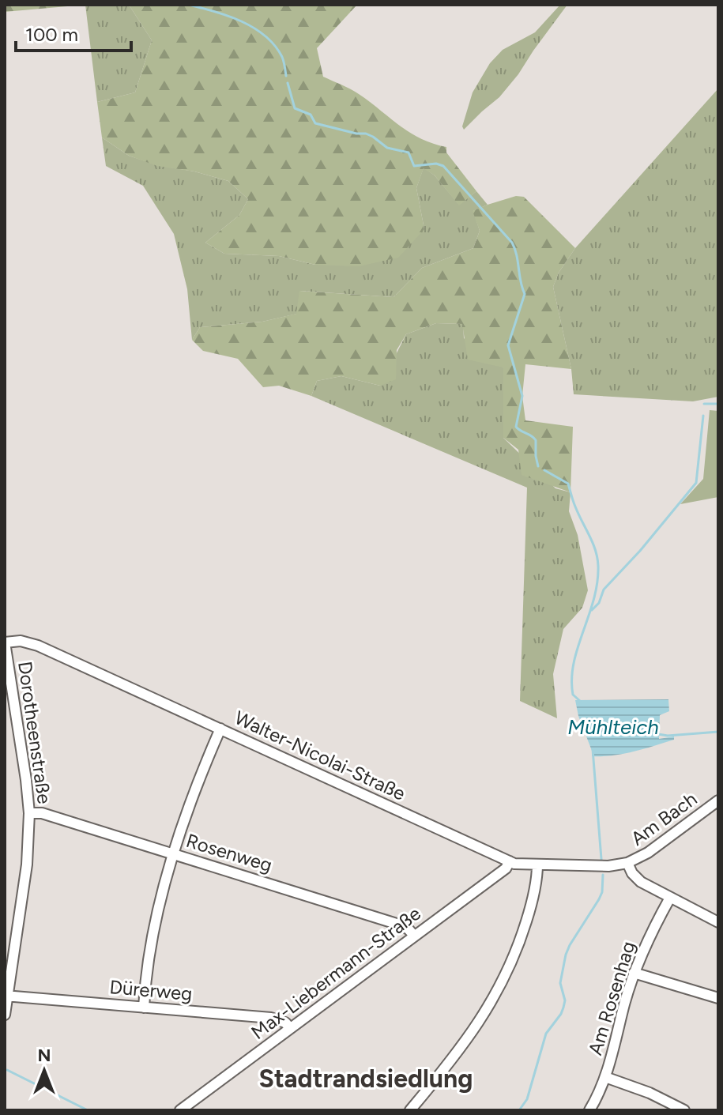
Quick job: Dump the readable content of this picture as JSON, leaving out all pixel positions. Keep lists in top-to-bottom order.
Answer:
{
  "streets": {
    "street": [
      "Dorotheenstraße",
      "Walter-Nicolai-Straße",
      "Am Bach",
      "Rosenweg",
      "Max-Liebermann-Straße",
      "Dürerweg",
      "Am Rosenhag"
    ]
  },
  "crossings": [
    ["Dorotheenstraße", "Walter-Nicolai-Straße"],
    ["Dorotheenstraße", "Rosenweg"],
    ["Dorotheenstraße", "Dürerweg"],
    ["Walter-Nicolai-Straße", "Am Bach"],
    ["Walter-Nicolai-Straße", "Max-Liebermann-Straße"],
    ["Rosenweg", "Max-Liebermann-Straße"],
    ["Max-Liebermann-Straße", "Dürerweg"]
  ],
  "districts": ["Stadtrandsiedlung"],
  "water": ["Mühlteich"],
  "scale_bar": "100 m",
  "north": "top"
}
